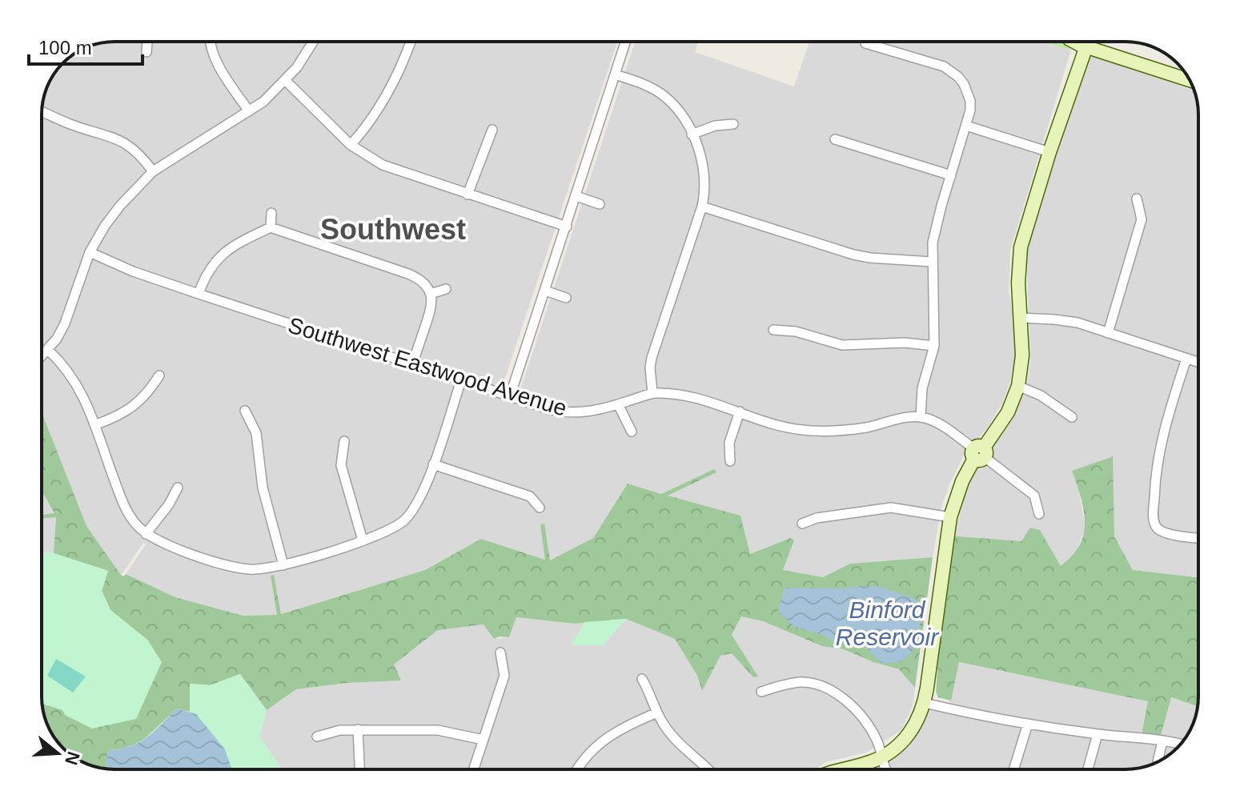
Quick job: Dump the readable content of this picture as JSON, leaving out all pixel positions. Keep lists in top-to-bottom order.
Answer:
{
  "streets": {
    "street": ["Southwest Eastwood Avenue"]
  },
  "districts": ["Southwest"],
  "water": ["Binford Reservoir"],
  "scale_bar": "100 m",
  "north": "right"
}
